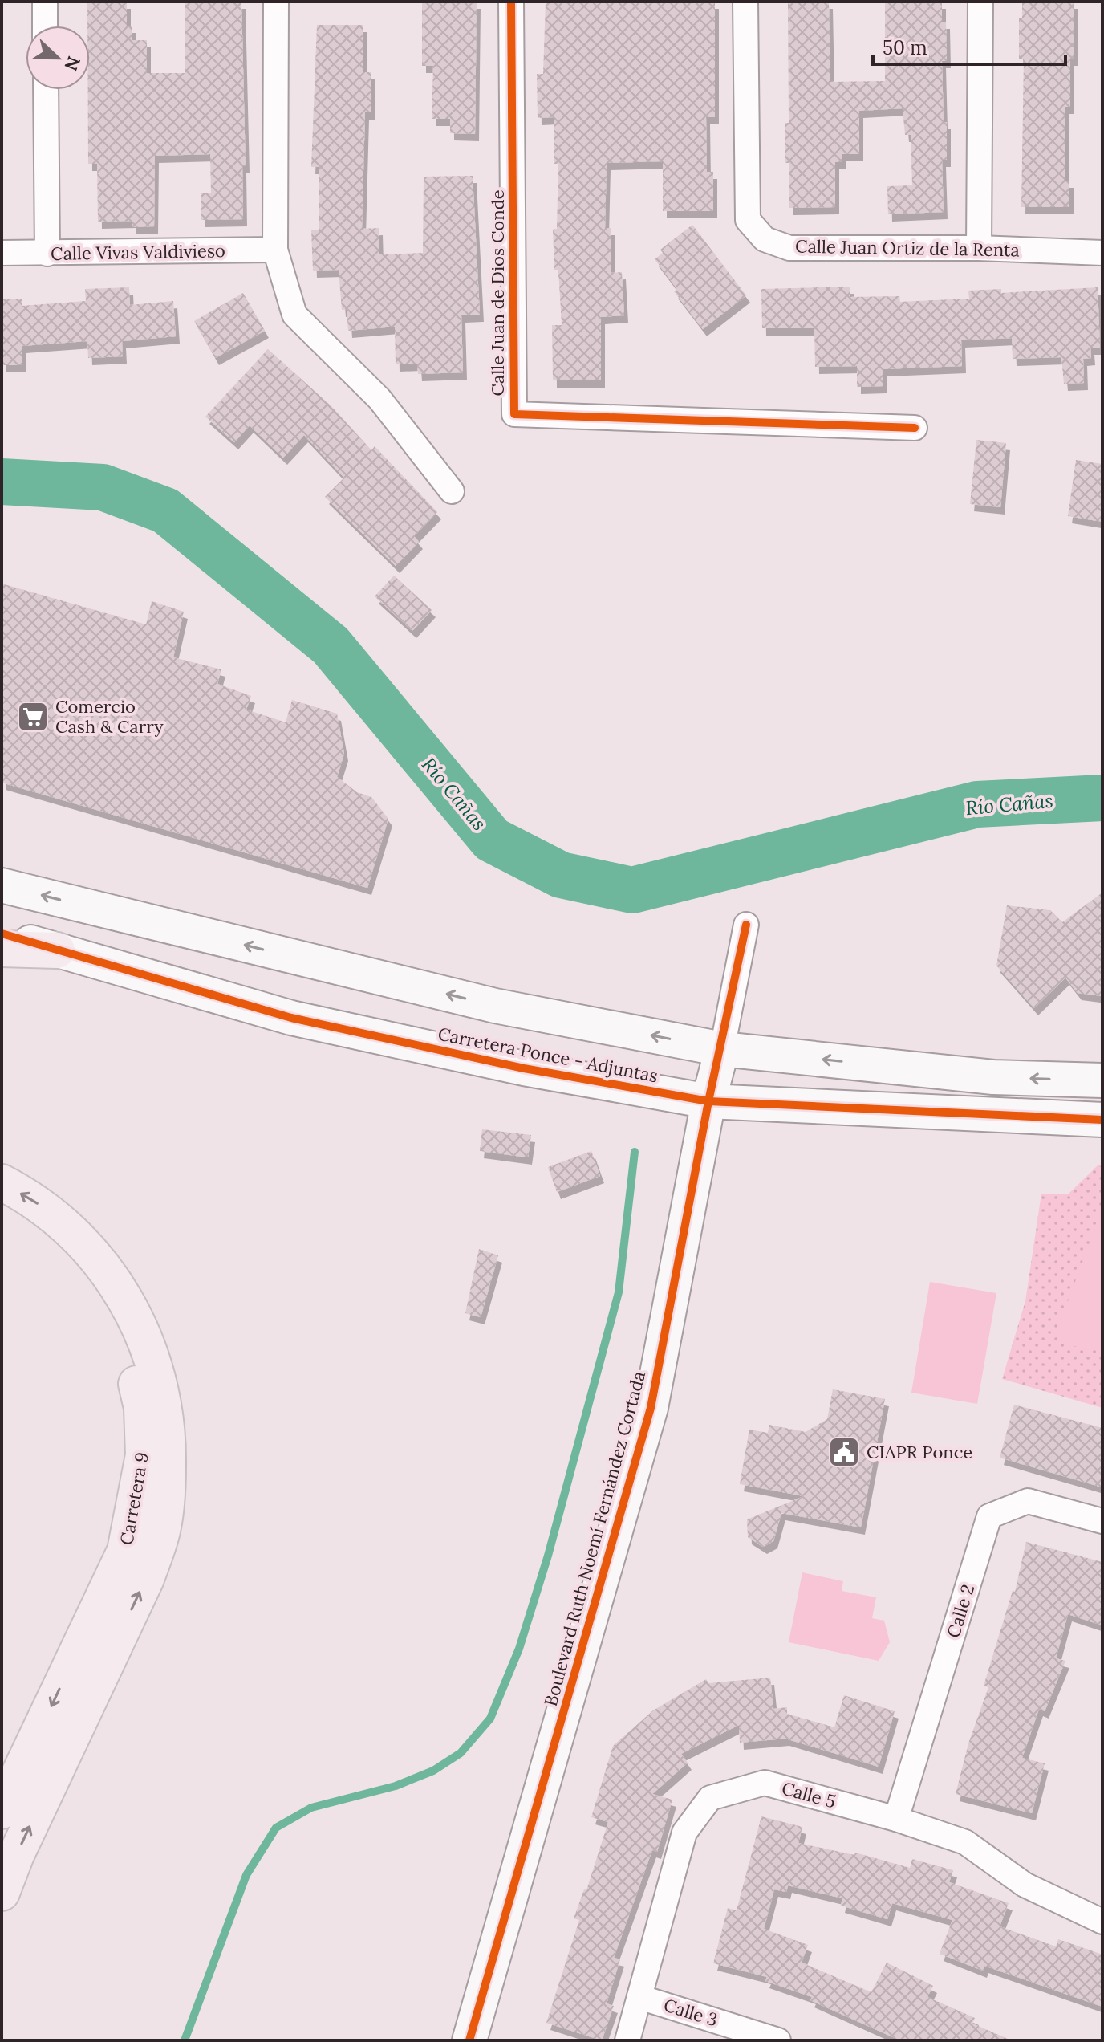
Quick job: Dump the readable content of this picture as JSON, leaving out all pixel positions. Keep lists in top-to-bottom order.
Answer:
{
  "streets": {
    "highway": ["Carretera 9"],
    "street": [
      "Calle Juan Ortiz de la Renta",
      "Calle Vivas Valdivieso",
      "Calle Juan de Dios Conde",
      "Carretera Ponce - Adjuntas",
      "Boulevard Ruth Noemí Fernández Cortada",
      "Calle 2",
      "Calle 5",
      "Calle 3"
    ]
  },
  "crossings": [
    ["Carretera Ponce - Adjuntas", "Boulevard Ruth Noemí Fernández Cortada"],
    ["Calle 2", "Calle 5"],
    ["Calle 5", "Calle 3"]
  ],
  "water": ["Río Cañas"],
  "places": {
    "supermarket": ["Comercio Cash & Carry"],
    "public building": ["CIAPR Ponce"]
  },
  "scale_bar": "50 m",
  "north": "right"
}
